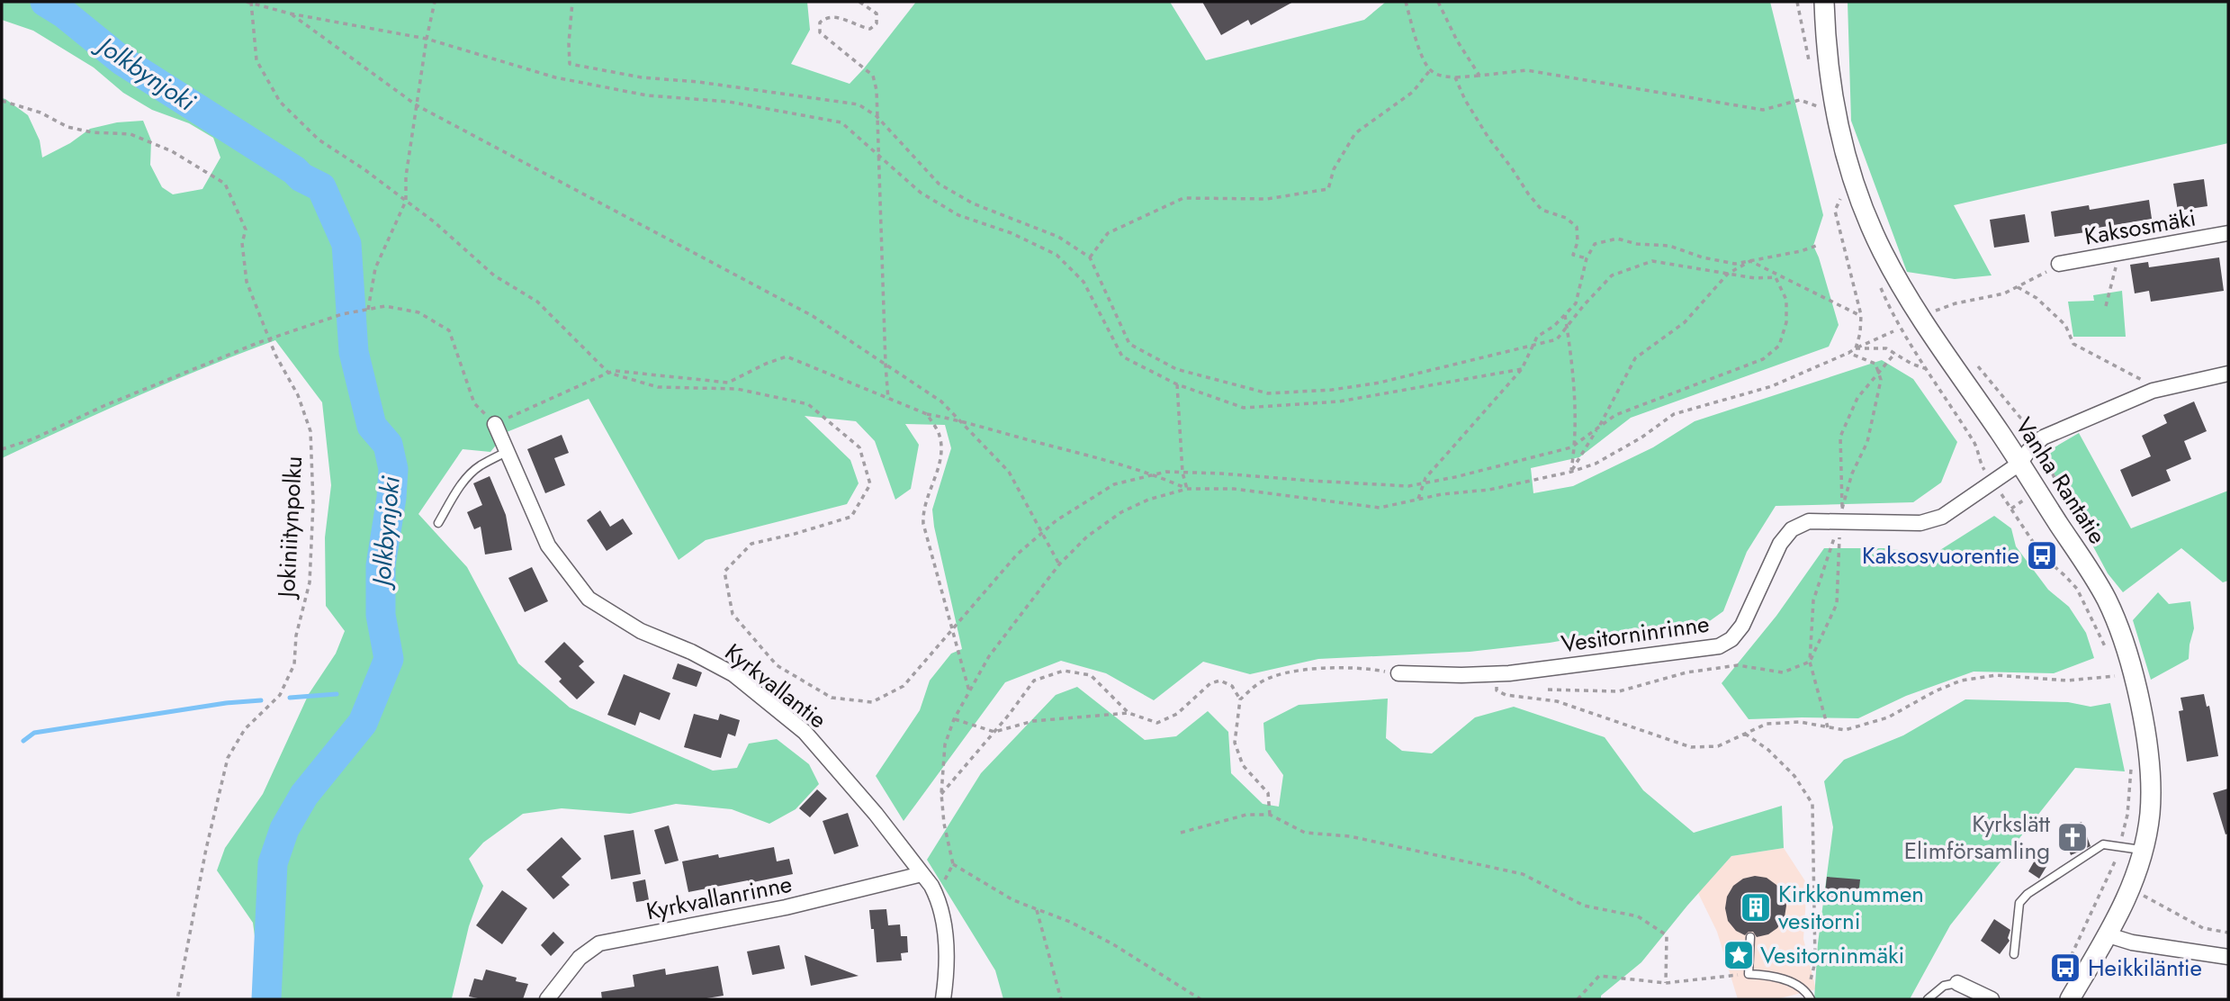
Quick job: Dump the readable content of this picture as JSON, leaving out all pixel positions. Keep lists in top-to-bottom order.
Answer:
{
  "streets": {
    "main road": ["Vanha Rantatie"],
    "street": [
      "Kaksosmäki",
      "Vesitorninrinne",
      "Kyrkvallantie",
      "Kyrkvallanrinne"
    ],
    "path": ["Jokiniitynpolku"]
  },
  "crossings": [
    ["Vanha Rantatie", "Vesitorninrinne"],
    ["Kyrkvallantie", "Kyrkvallanrinne"]
  ],
  "water": ["Jolkbynjoki"],
  "places": {
    "bus stop": ["Kaksosvuorentie", "Heikkiläntie"],
    "church": ["Kyrkslätt Elimförsamling"],
    "building": ["Kirkkonummen vesitorni"],
    "place": ["Vesitorninmäki"]
  }
}
